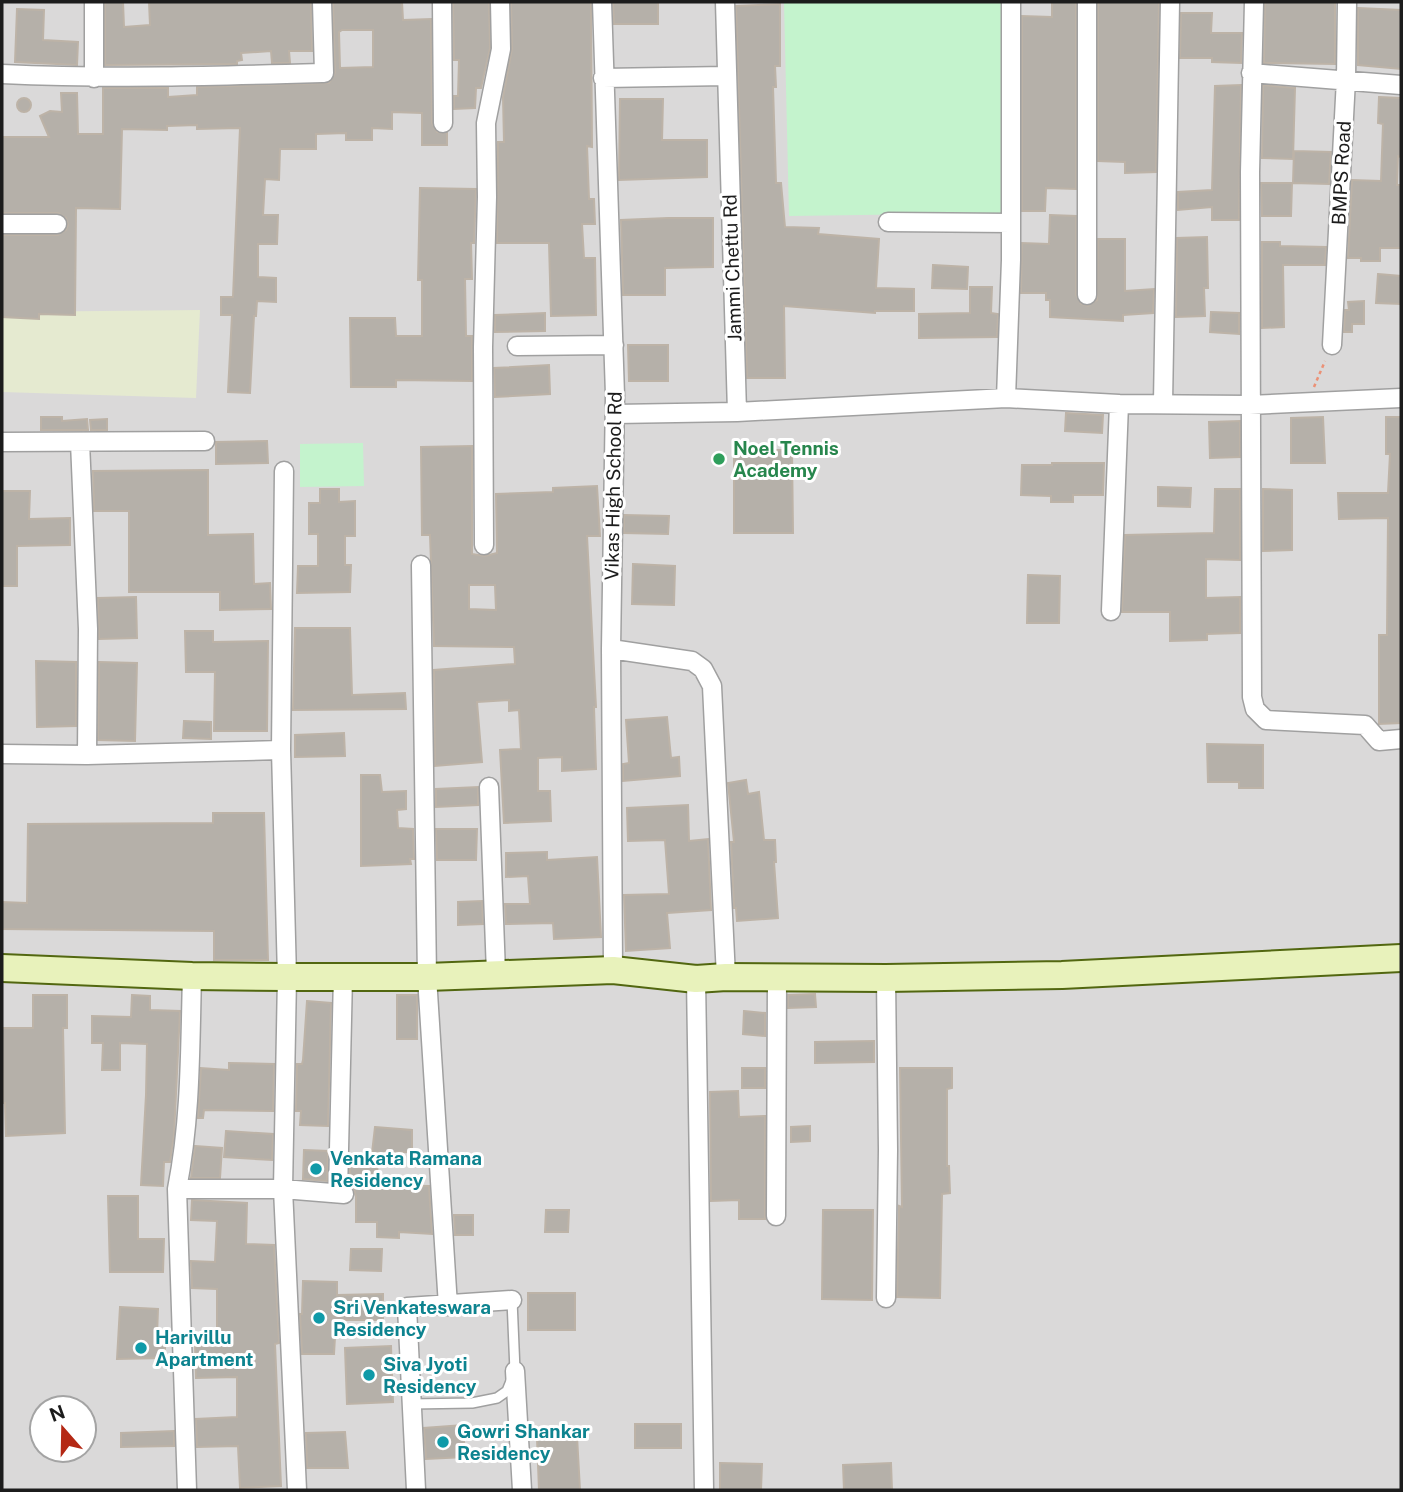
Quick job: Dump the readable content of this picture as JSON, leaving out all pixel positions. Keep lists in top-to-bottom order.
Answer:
{
  "streets": {
    "street": ["BMPS Road", "Jammi Chettu Rd", "Vikas High School Rd"]
  },
  "places": [
    "Noel Tennis Academy",
    "Venkata Ramana Residency",
    "Sri Venkateswara Residency",
    "Harivillu Apartment",
    "Siva Jyoti Residency",
    "Gowri Shankar Residency"
  ],
  "north": "top"
}
